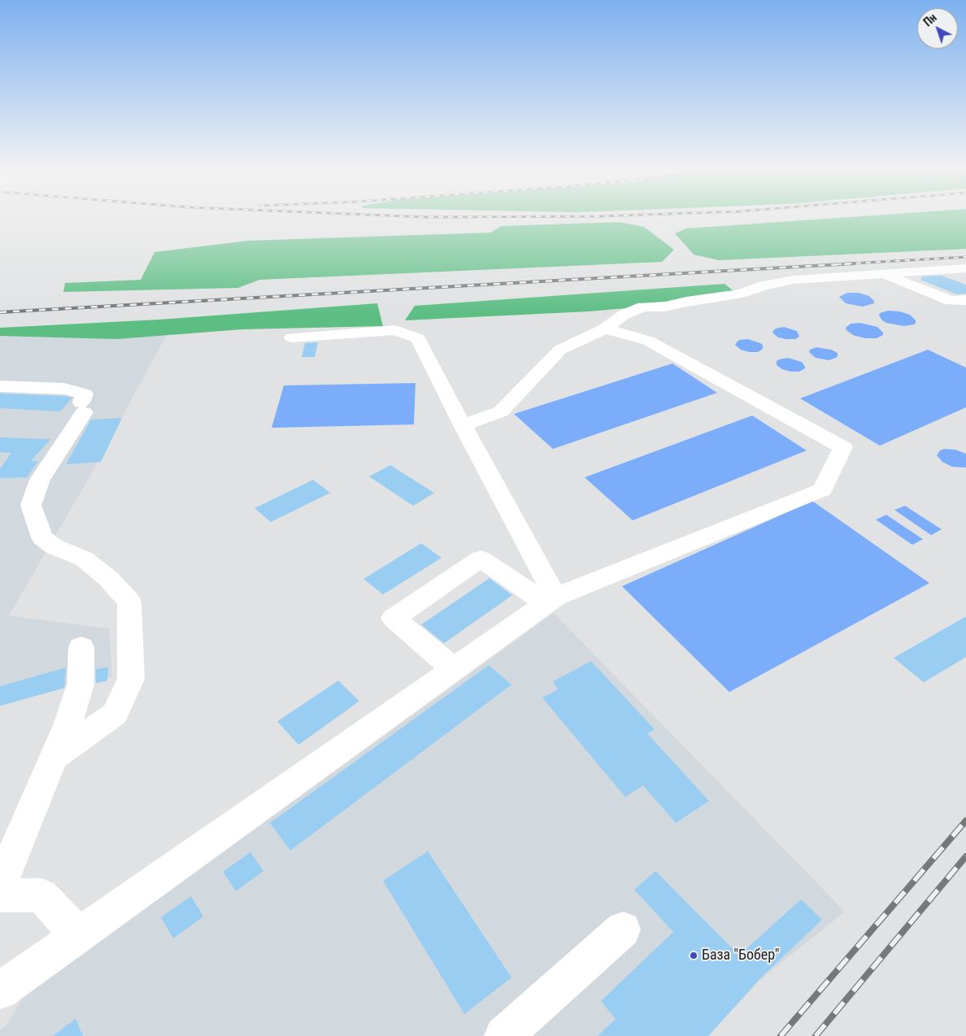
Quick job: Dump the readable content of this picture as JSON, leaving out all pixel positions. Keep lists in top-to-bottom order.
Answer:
{
  "places": ["База \"Бобер\""],
  "north": "top left"
}
